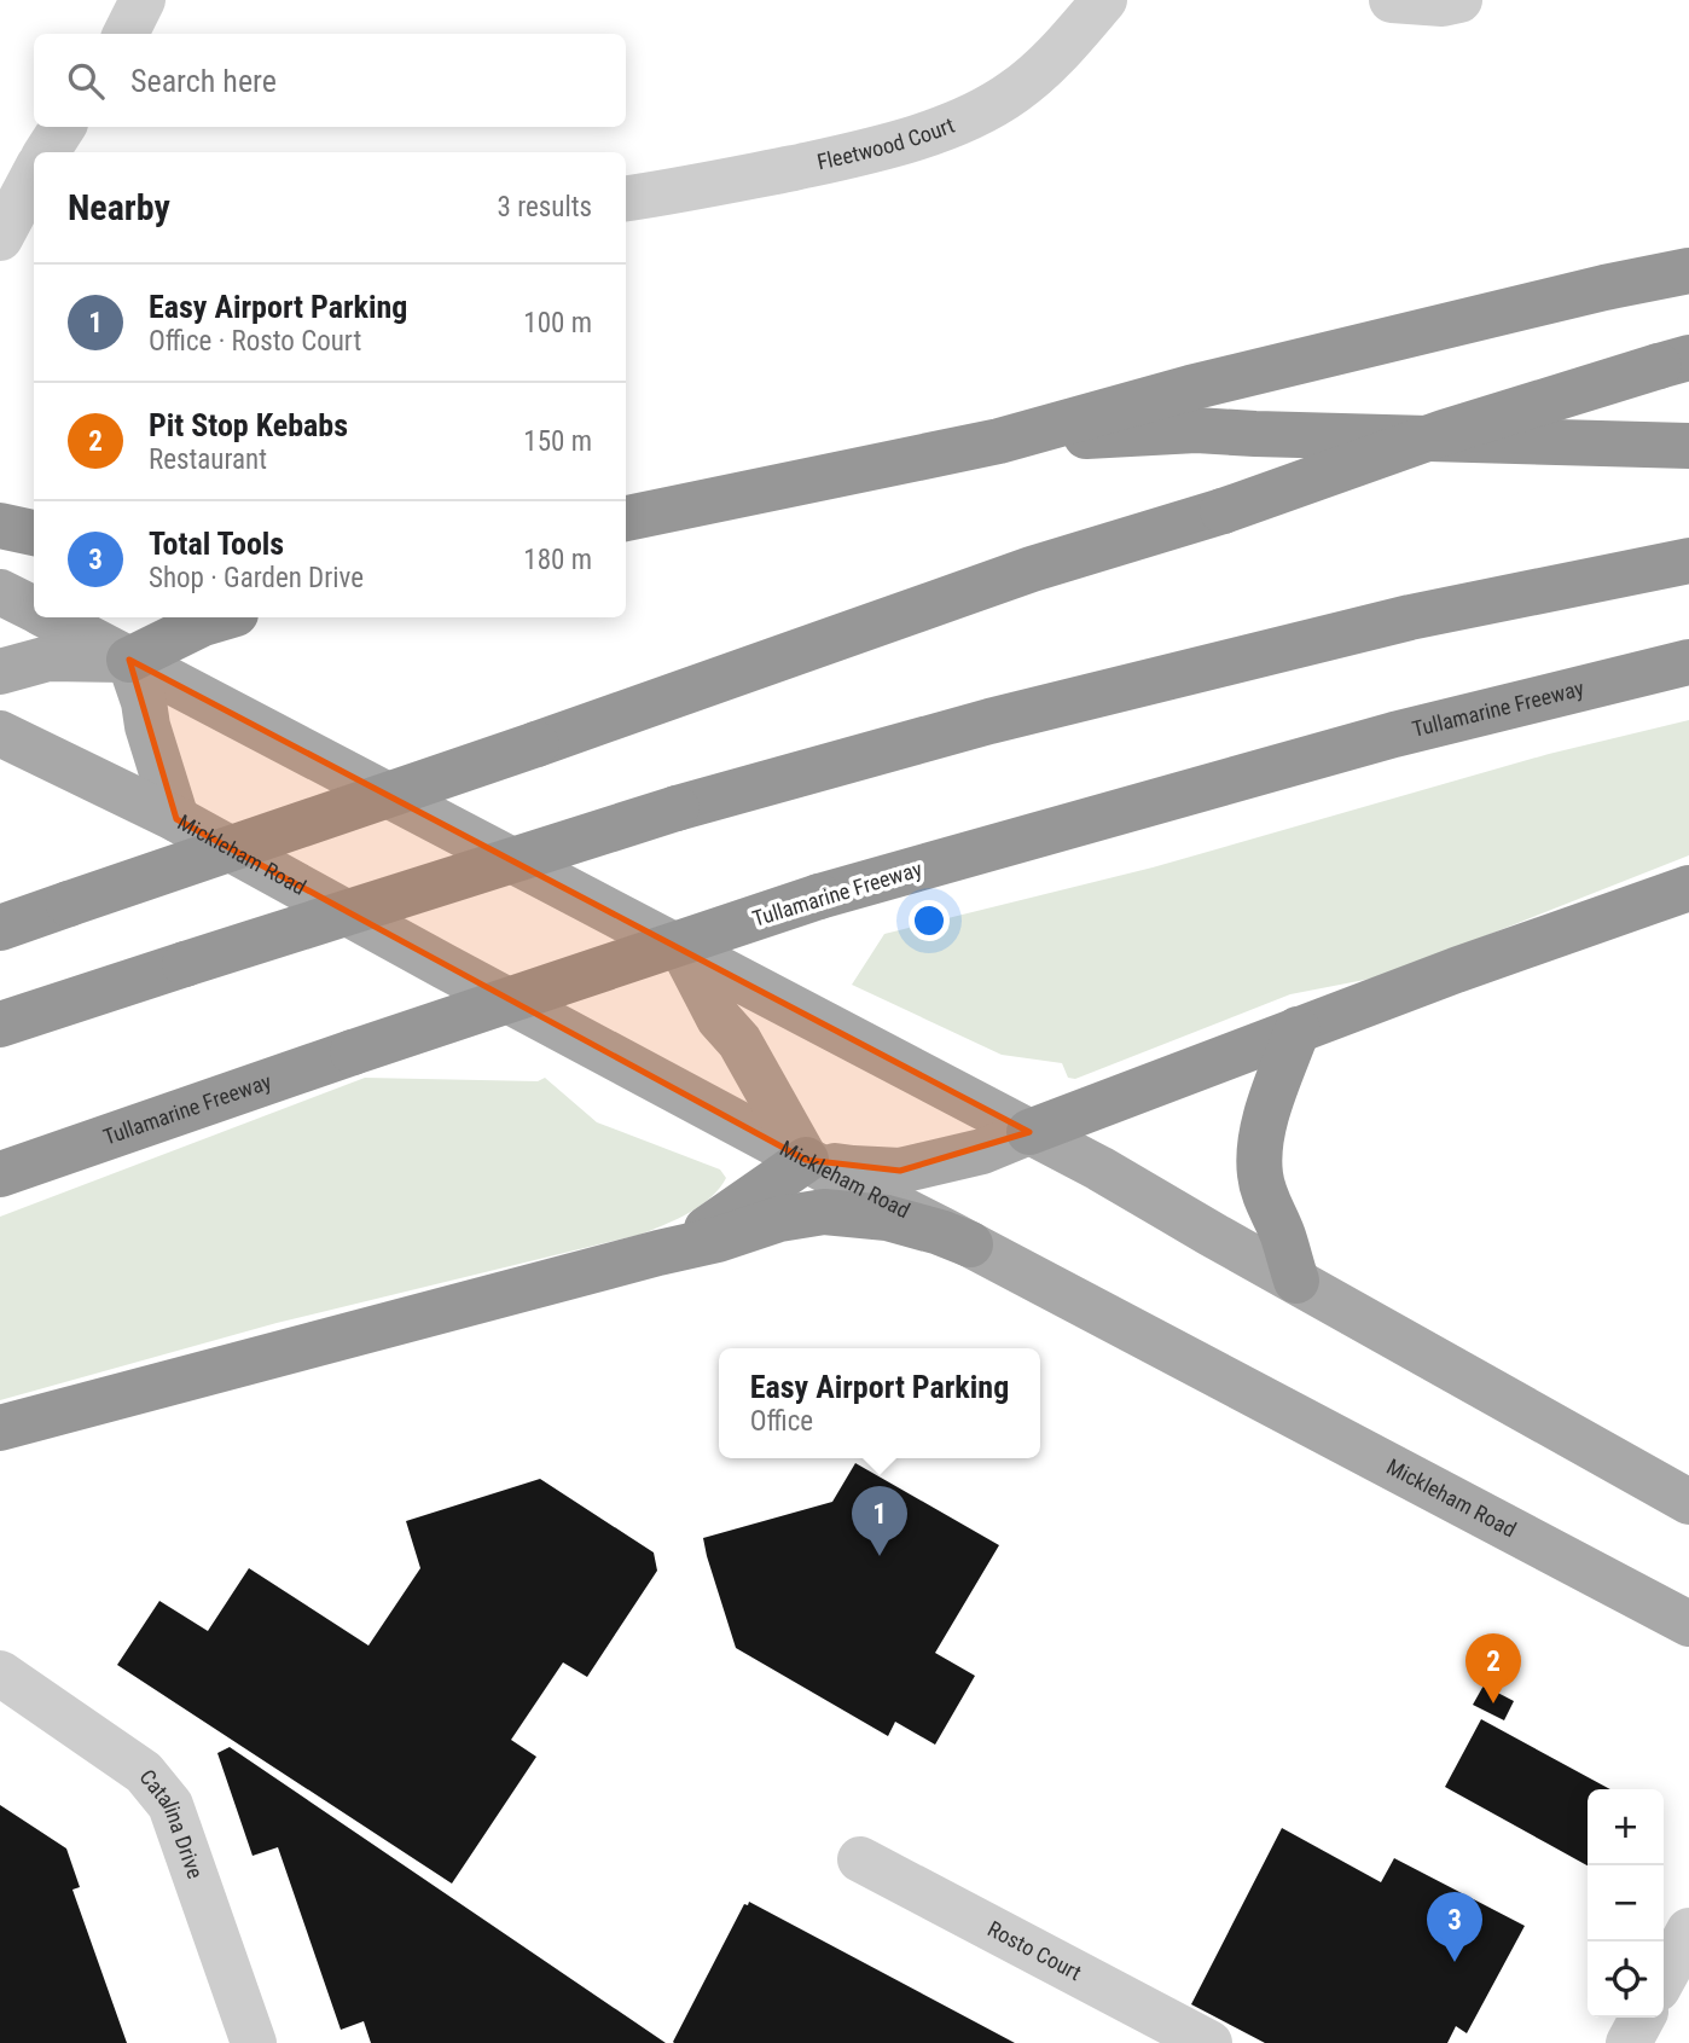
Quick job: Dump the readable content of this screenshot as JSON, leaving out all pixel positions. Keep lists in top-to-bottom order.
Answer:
{
  "streets": {
    "highway": ["Tullamarine Freeway"],
    "main road": ["Mickleham Road"],
    "street": ["Fleetwood Court", "Catalina Drive", "Rosto Court"]
  },
  "page": {
    "search": "Search here",
    "heading": ["Nearby", "3 results"],
    "list": [
      {
        "mark": "1",
        "name": "Easy Airport Parking",
        "note": "Office · Rosto Court",
        "value": "100 m"
      },
      {
        "mark": "2",
        "name": "Pit Stop Kebabs",
        "note": "Restaurant",
        "value": "150 m"
      },
      {
        "mark": "3",
        "name": "Total Tools",
        "note": "Shop · Garden Drive",
        "value": "180 m"
      }
    ],
    "popup": ["Easy Airport Parking", "Office"],
    "pins": ["1", "2", "3"],
    "map_buttons": ["+", "−"]
  }
}
